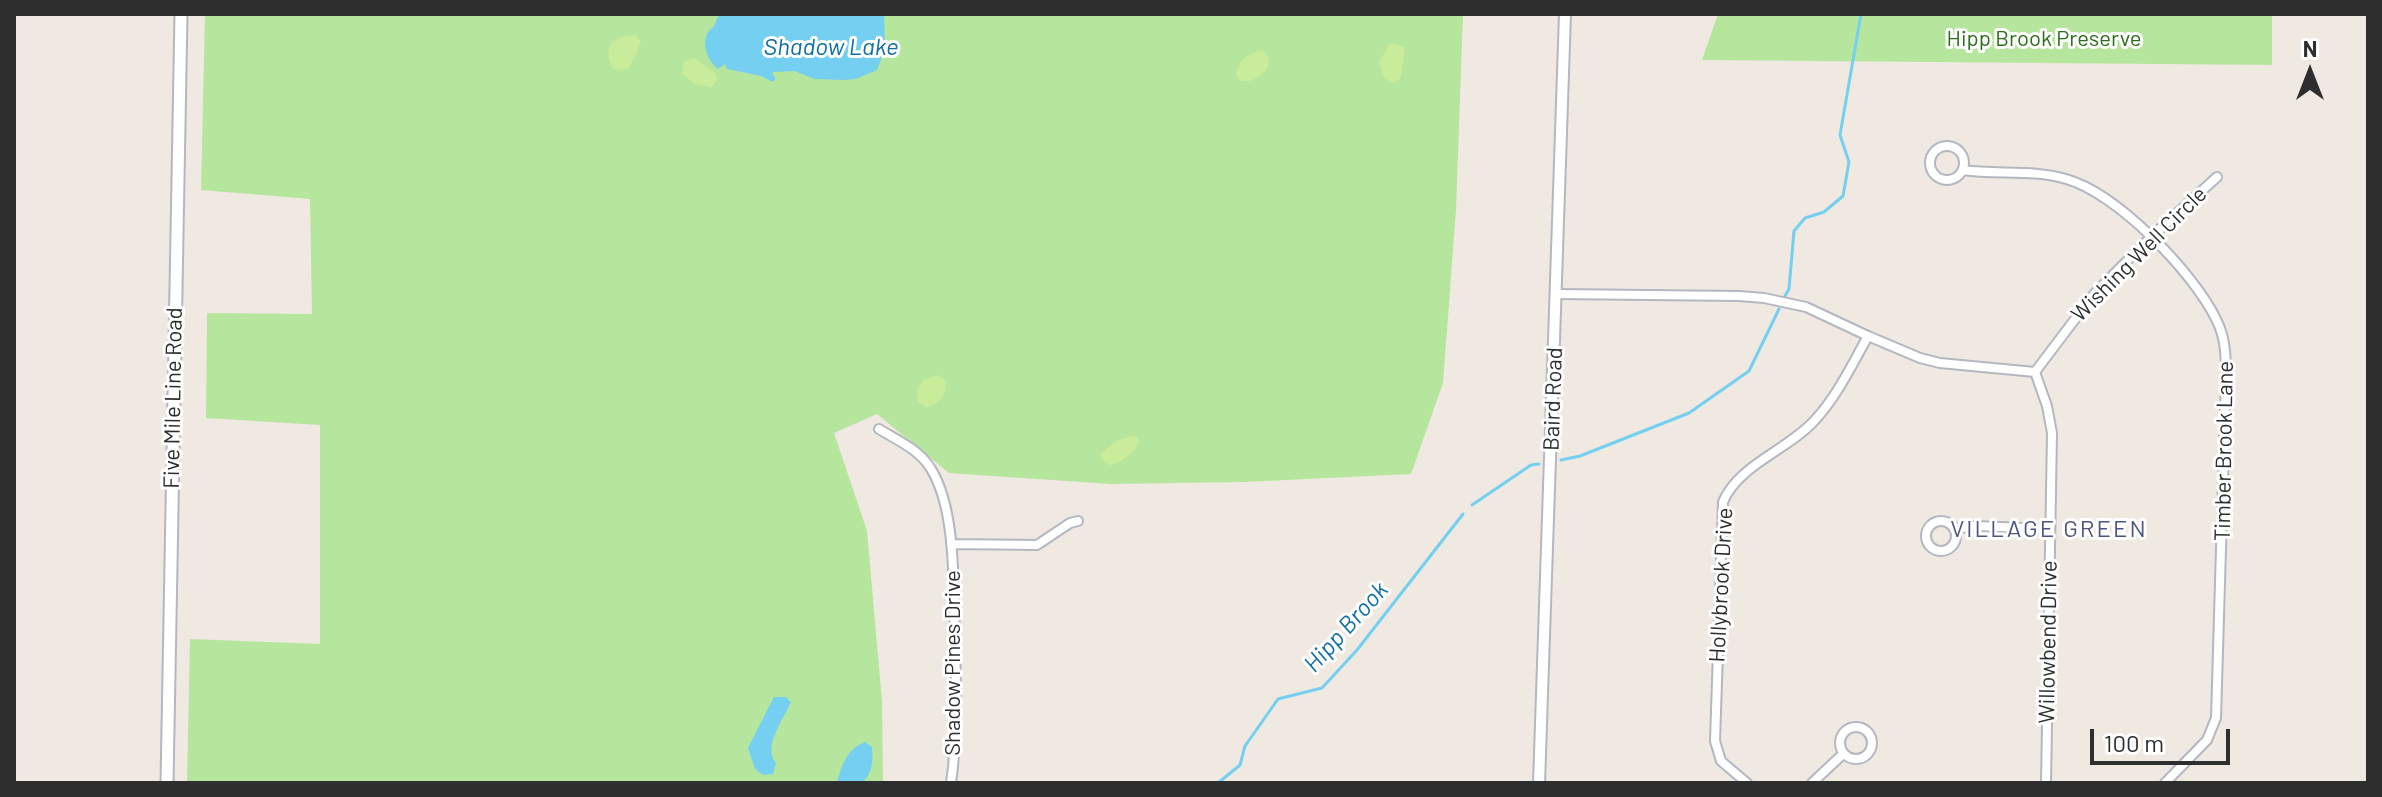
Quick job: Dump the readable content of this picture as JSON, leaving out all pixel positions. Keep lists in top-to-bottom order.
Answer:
{
  "streets": {
    "main road": ["Five Mile Line Road"],
    "street": [
      "Wishing Well Circle",
      "Baird Road",
      "Timber Brook Lane",
      "Hollybrook Drive",
      "Willowbend Drive",
      "Shadow Pines Drive"
    ]
  },
  "crossings": [
    ["Wishing Well Circle", "Timber Brook Lane"],
    ["Wishing Well Circle", "Willowbend Drive"]
  ],
  "districts": ["VILLAGE GREEN"],
  "water": ["Shadow Lake", "Hipp Brook"],
  "parks": ["Hipp Brook Preserve"],
  "scale_bar": "100 m",
  "north": "top"
}
